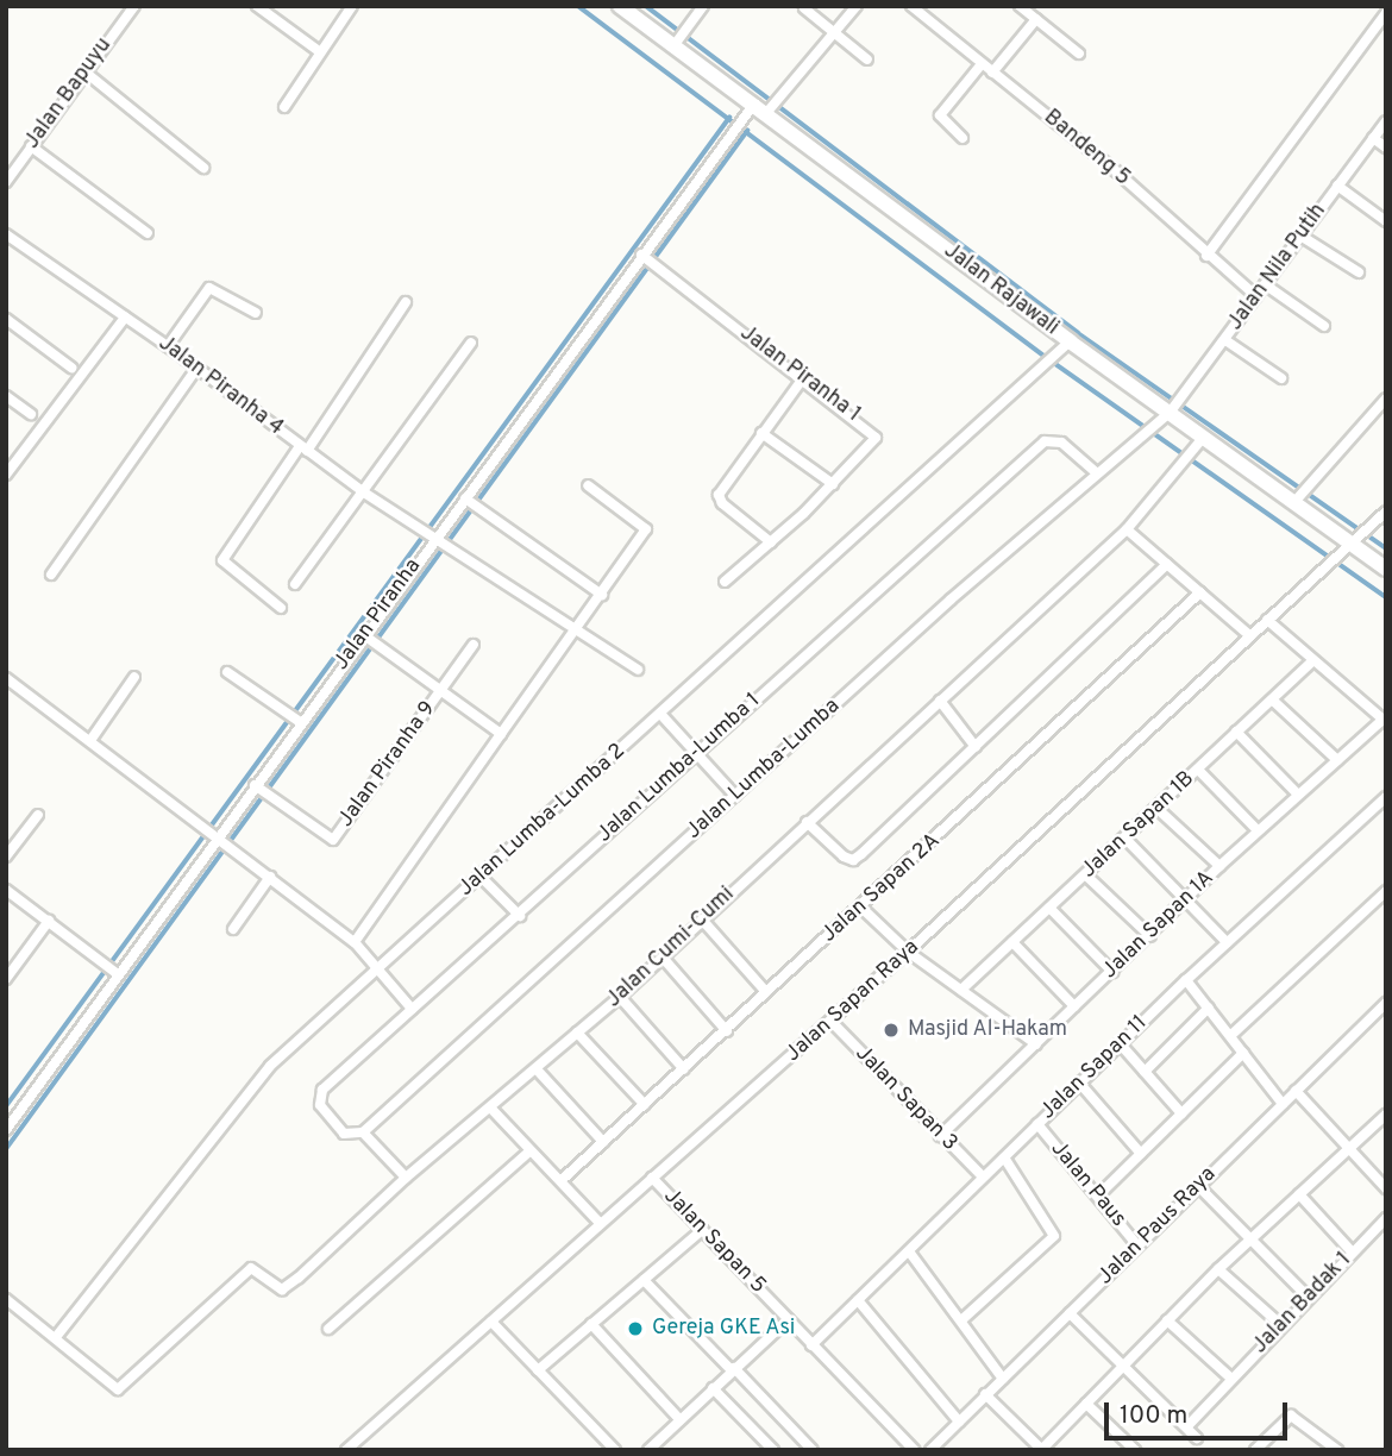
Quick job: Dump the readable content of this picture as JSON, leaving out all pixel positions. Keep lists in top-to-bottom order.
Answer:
{
  "streets": {
    "main road": ["Jalan Rajawali"],
    "street": [
      "Jalan Bapuyu",
      "Bandeng 5",
      "Jalan Nila Putih",
      "Jalan Piranha 1",
      "Jalan Piranha 4",
      "Jalan Piranha",
      "Jalan Piranha 9",
      "Jalan Lumba-Lumba 1",
      "Jalan Lumba-Lumba",
      "Jalan Lumba-Lumba 2",
      "Jalan Sapan 1B",
      "Jalan Sapan 2A",
      "Jalan Sapan 1A",
      "Jalan Cumi-Cumi",
      "Jalan Sapan Raya",
      "Jalan Sapan 11",
      "Jalan Sapan 3",
      "Jalan Paus",
      "Jalan Paus Raya",
      "Jalan Sapan 5",
      "Jalan Badak 1"
    ]
  },
  "crossings": [
    ["Bandeng 5", "Jalan Nila Putih"],
    ["Jalan Nila Putih", "Jalan Rajawali"],
    ["Jalan Nila Putih", "Jalan Lumba-Lumba"],
    ["Jalan Rajawali", "Jalan Piranha"],
    ["Jalan Rajawali", "Jalan Lumba-Lumba"],
    ["Jalan Rajawali", "Jalan Lumba-Lumba 2"],
    ["Jalan Rajawali", "Jalan Cumi-Cumi"],
    ["Jalan Rajawali", "Jalan Sapan Raya"],
    ["Jalan Piranha 1", "Jalan Piranha"],
    ["Jalan Piranha 4", "Jalan Piranha"],
    ["Jalan Piranha", "Jalan Piranha 9"],
    ["Jalan Lumba-Lumba 1", "Jalan Lumba-Lumba"],
    ["Jalan Lumba-Lumba 2", "Jalan Cumi-Cumi"],
    ["Jalan Sapan 1A", "Jalan Sapan 3"],
    ["Jalan Sapan Raya", "Jalan Sapan 3"],
    ["Jalan Sapan Raya", "Jalan Sapan 5"],
    ["Jalan Sapan 11", "Jalan Sapan 3"],
    ["Jalan Sapan 11", "Jalan Paus"],
    ["Jalan Sapan 11", "Jalan Sapan 5"],
    ["Jalan Paus", "Jalan Paus Raya"]
  ],
  "places": ["Masjid Al-Hakam", "Gereja GKE Asi"],
  "scale_bar": "100 m"
}
